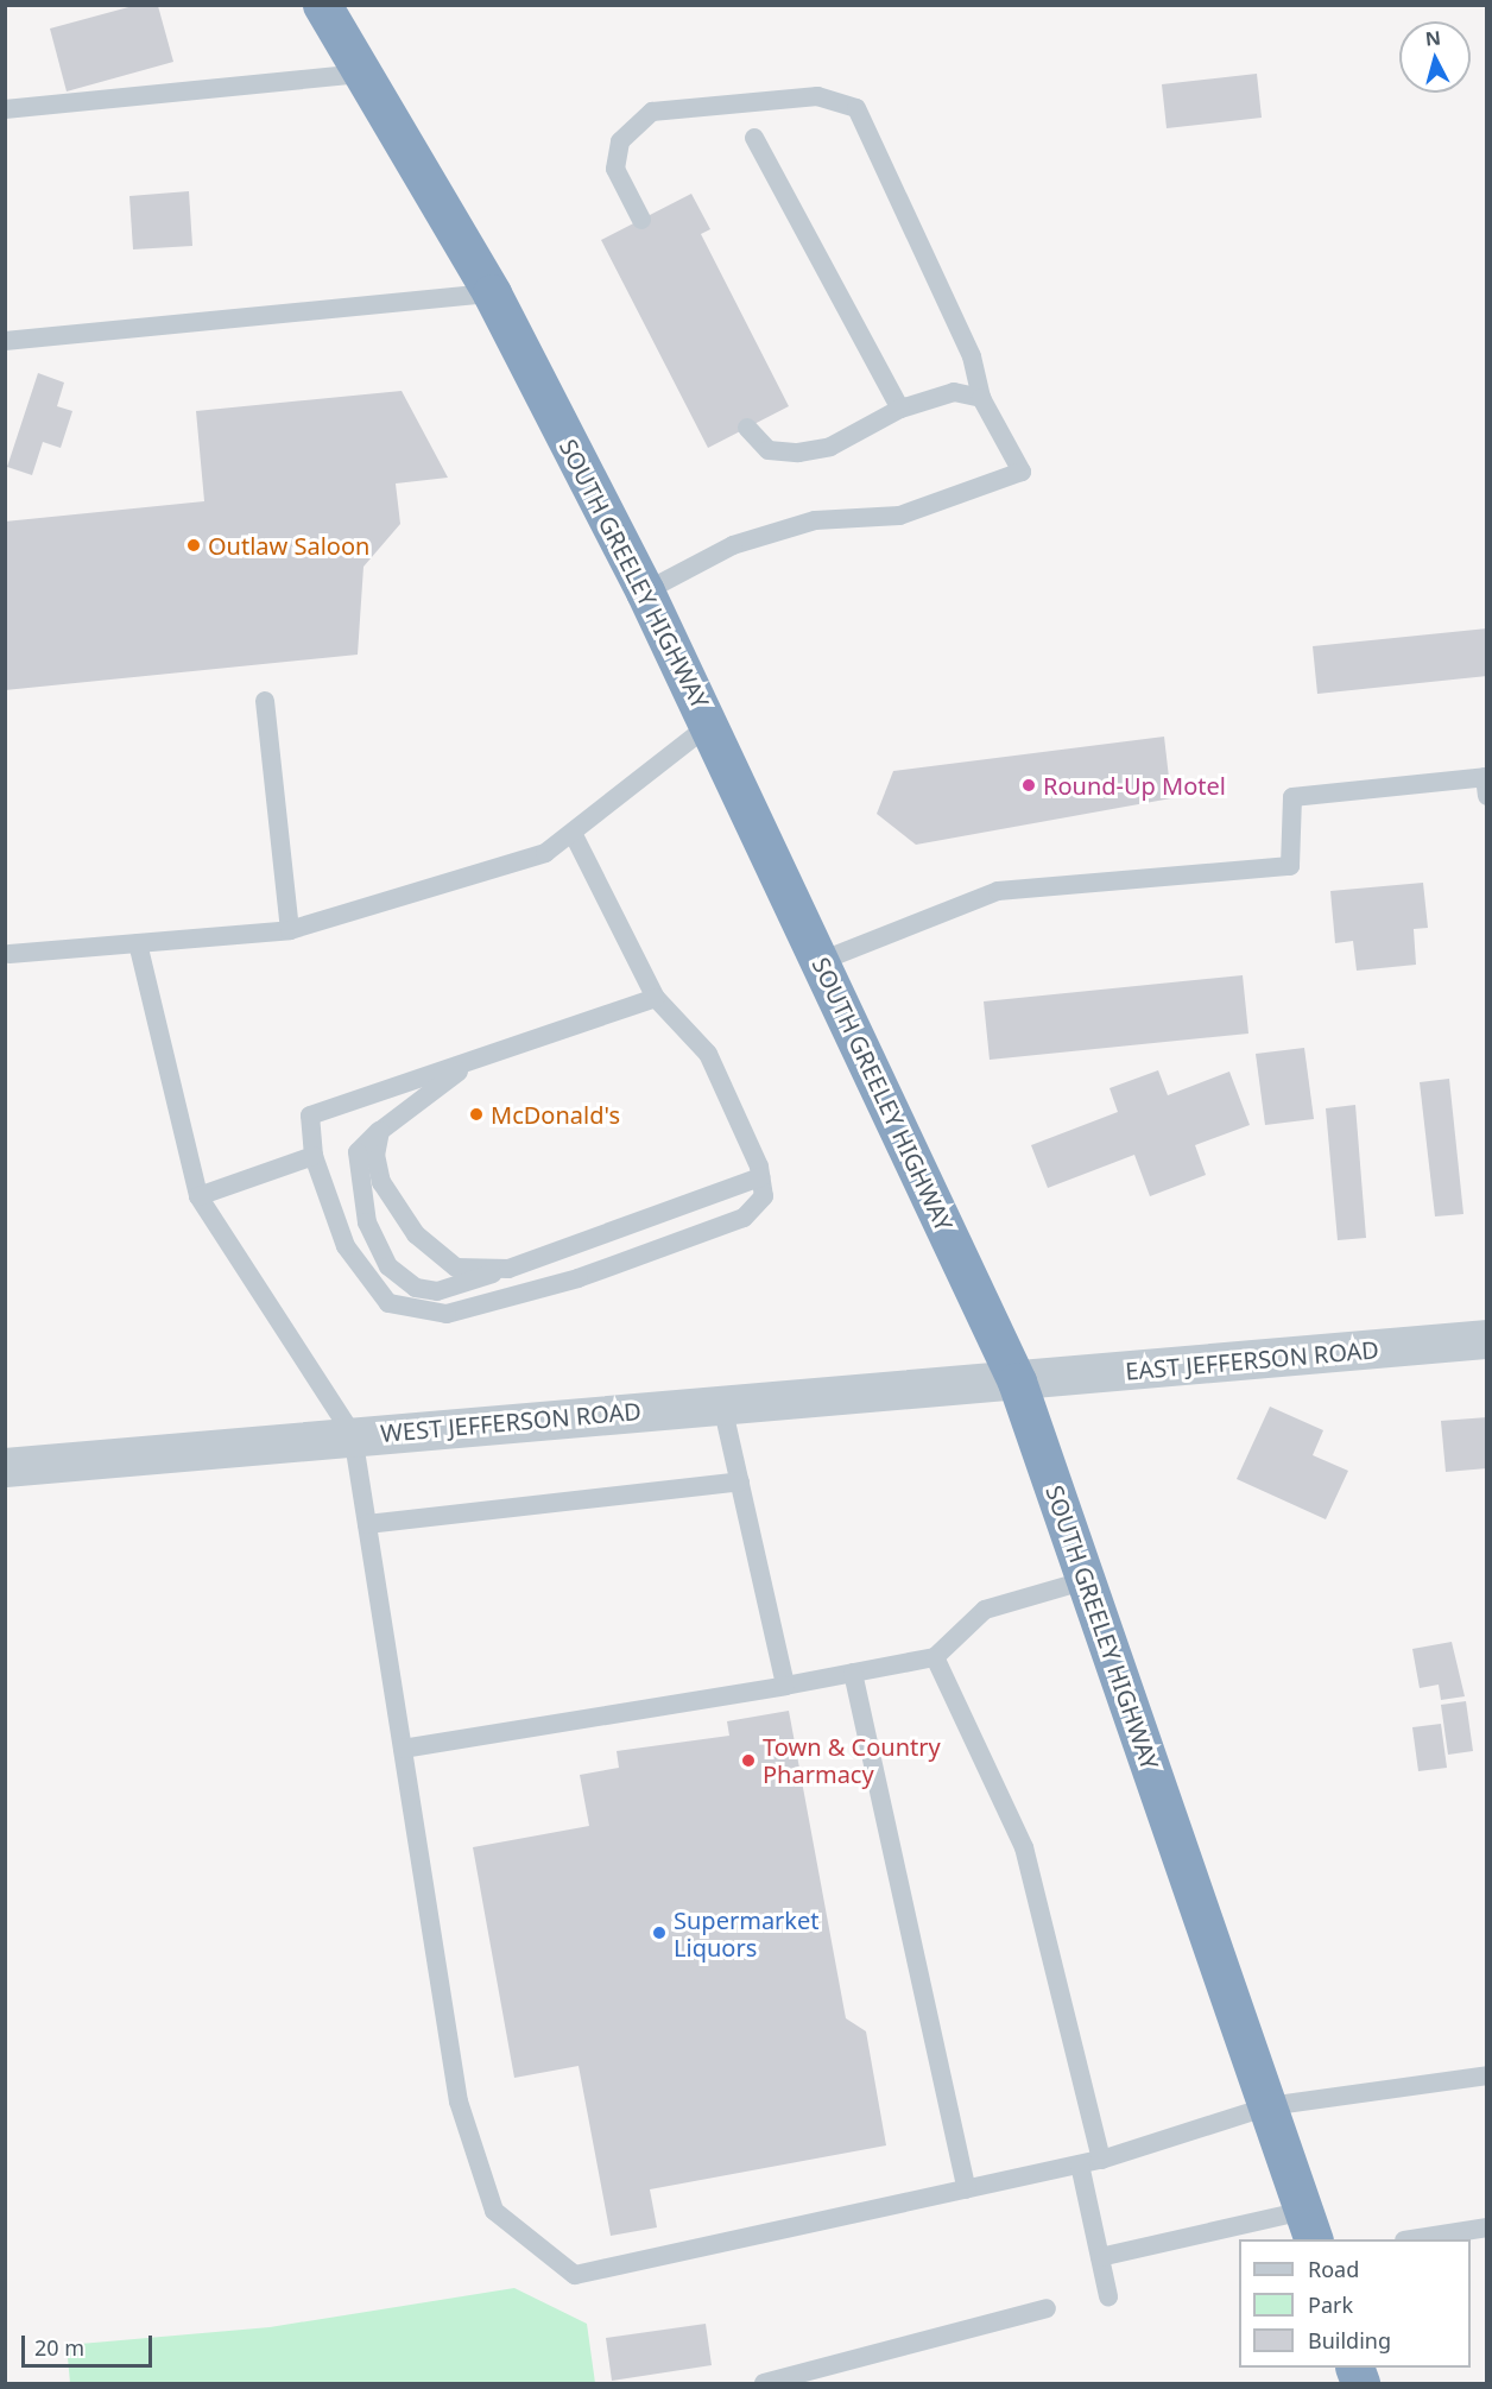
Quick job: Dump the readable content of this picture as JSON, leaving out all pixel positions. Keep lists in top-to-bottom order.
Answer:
{
  "streets": {
    "highway": ["SOUTH GREELEY HIGHWAY"],
    "street": ["EAST JEFFERSON ROAD", "WEST JEFFERSON ROAD"]
  },
  "crossings": [
    ["SOUTH GREELEY HIGHWAY", "EAST JEFFERSON ROAD"],
    ["SOUTH GREELEY HIGHWAY", "WEST JEFFERSON ROAD"],
    ["EAST JEFFERSON ROAD", "WEST JEFFERSON ROAD"]
  ],
  "places": [
    "Outlaw Saloon",
    "Round-Up Motel",
    "McDonald's",
    "Town & Country Pharmacy",
    "Supermarket Liquors"
  ],
  "legend": ["Road", "Park", "Building"],
  "scale_bar": "20 m",
  "north": "top"
}
